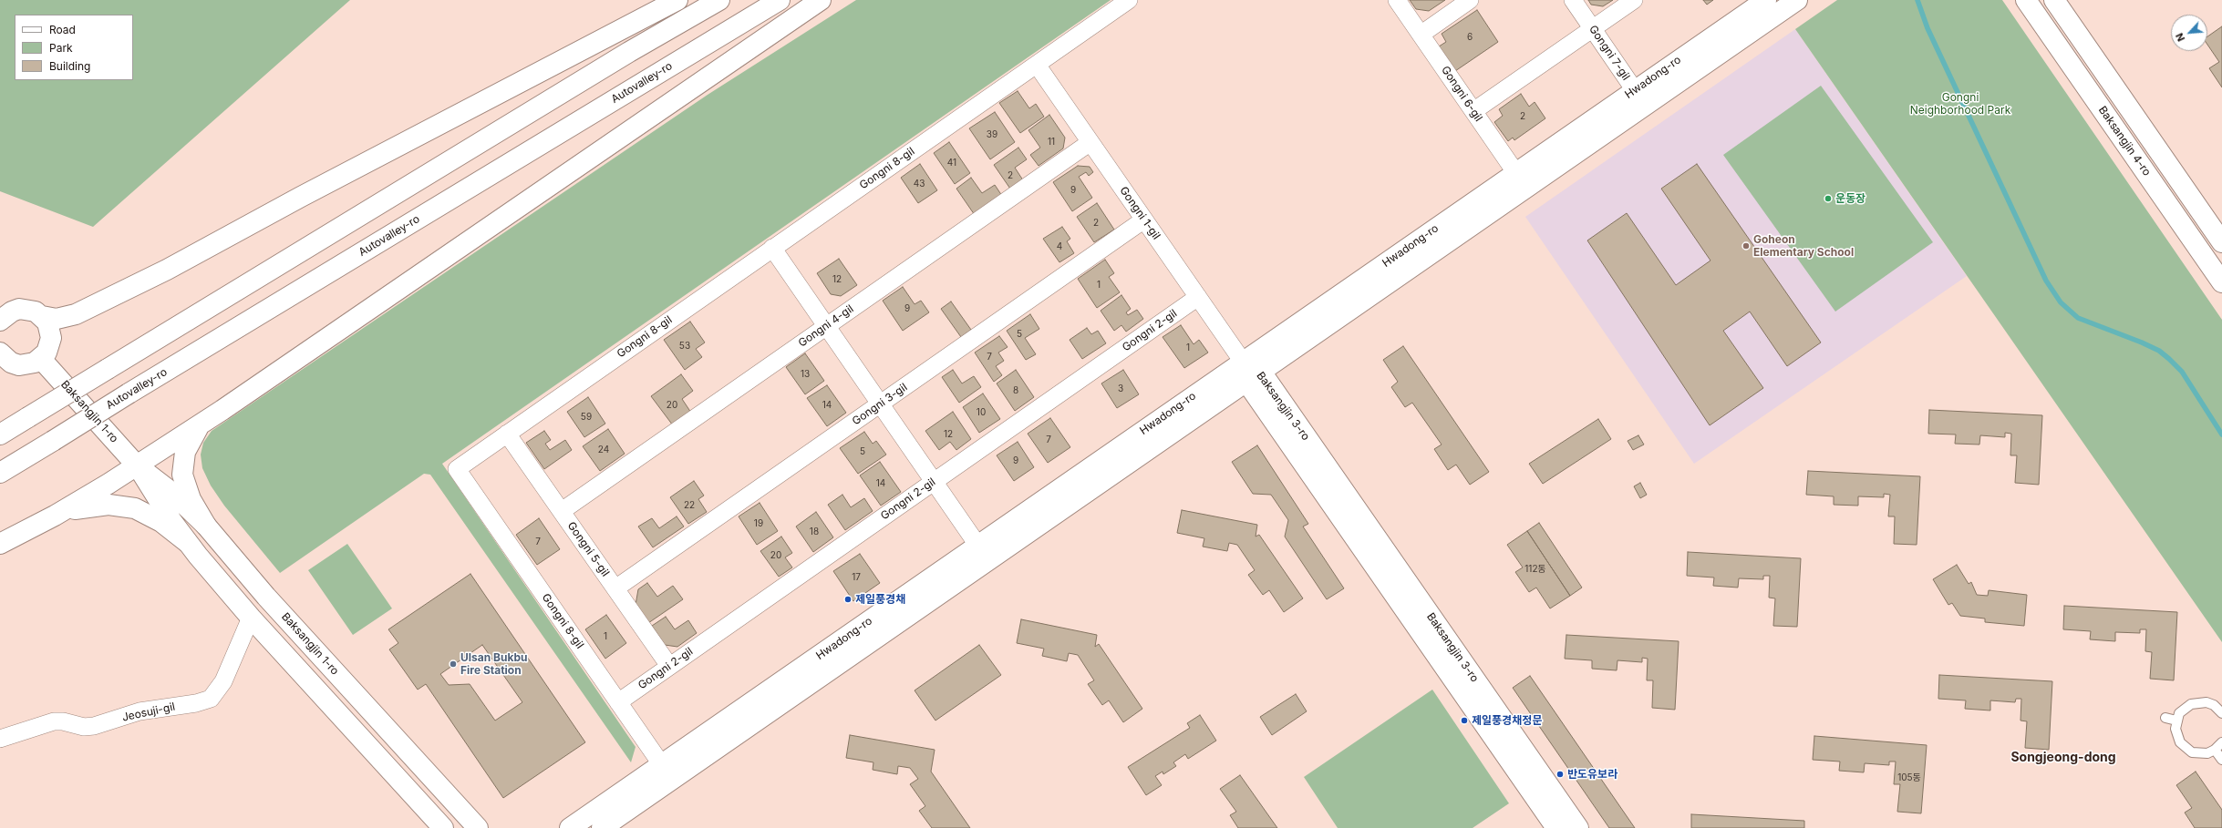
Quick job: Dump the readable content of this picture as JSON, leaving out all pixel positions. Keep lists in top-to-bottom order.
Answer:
{
  "streets": {
    "main road": [
      "Hwadong-ro",
      "Autovalley-ro",
      "Baksangjin 4-ro",
      "Baksangjin 3-ro",
      "Baksangjin 1-ro"
    ],
    "street": [
      "Gongni 7-gil",
      "Gongni 6-gil",
      "Gongni 8-gil",
      "Gongni 1-gil",
      "Gongni 4-gil",
      "Gongni 2-gil",
      "Gongni 3-gil",
      "Gongni 5-gil",
      "Jeosuji-gil"
    ]
  },
  "crossings": [
    ["Gongni 7-gil", "Hwadong-ro"],
    ["Hwadong-ro", "Gongni 6-gil"],
    ["Hwadong-ro", "Gongni 8-gil"],
    ["Hwadong-ro", "Gongni 1-gil"],
    ["Hwadong-ro", "Baksangjin 3-ro"],
    ["Gongni 8-gil", "Gongni 1-gil"],
    ["Gongni 8-gil", "Gongni 2-gil"],
    ["Gongni 8-gil", "Gongni 5-gil"],
    ["Gongni 1-gil", "Gongni 4-gil"],
    ["Gongni 1-gil", "Gongni 2-gil"],
    ["Gongni 1-gil", "Gongni 3-gil"],
    ["Gongni 1-gil", "Baksangjin 3-ro"],
    ["Gongni 4-gil", "Gongni 5-gil"],
    ["Gongni 2-gil", "Gongni 5-gil"],
    ["Gongni 3-gil", "Gongni 5-gil"],
    ["Baksangjin 1-ro", "Jeosuji-gil"]
  ],
  "districts": ["Songjeong-dong"],
  "parks": ["Gongni Neighborhood Park"],
  "places": [
    "운동장",
    "Goheon Elementary School",
    "제일풍경채",
    "Ulsan Bukbu Fire Station",
    "제일풍경채정문",
    "반도유보라"
  ],
  "house_numbers": [
    "6",
    "2",
    "39",
    "11",
    "41",
    "2",
    "43",
    "9",
    "2",
    "4",
    "12",
    "1",
    "9",
    "5",
    "53",
    "1",
    "7",
    "13",
    "3",
    "8",
    "20",
    "14",
    "10",
    "59",
    "12",
    "7",
    "24",
    "5",
    "9",
    "14",
    "22",
    "19",
    "18",
    "7",
    "20",
    "112동",
    "17",
    "1",
    "105동"
  ],
  "legend": ["Road", "Park", "Building"],
  "north": "bottom left"
}
